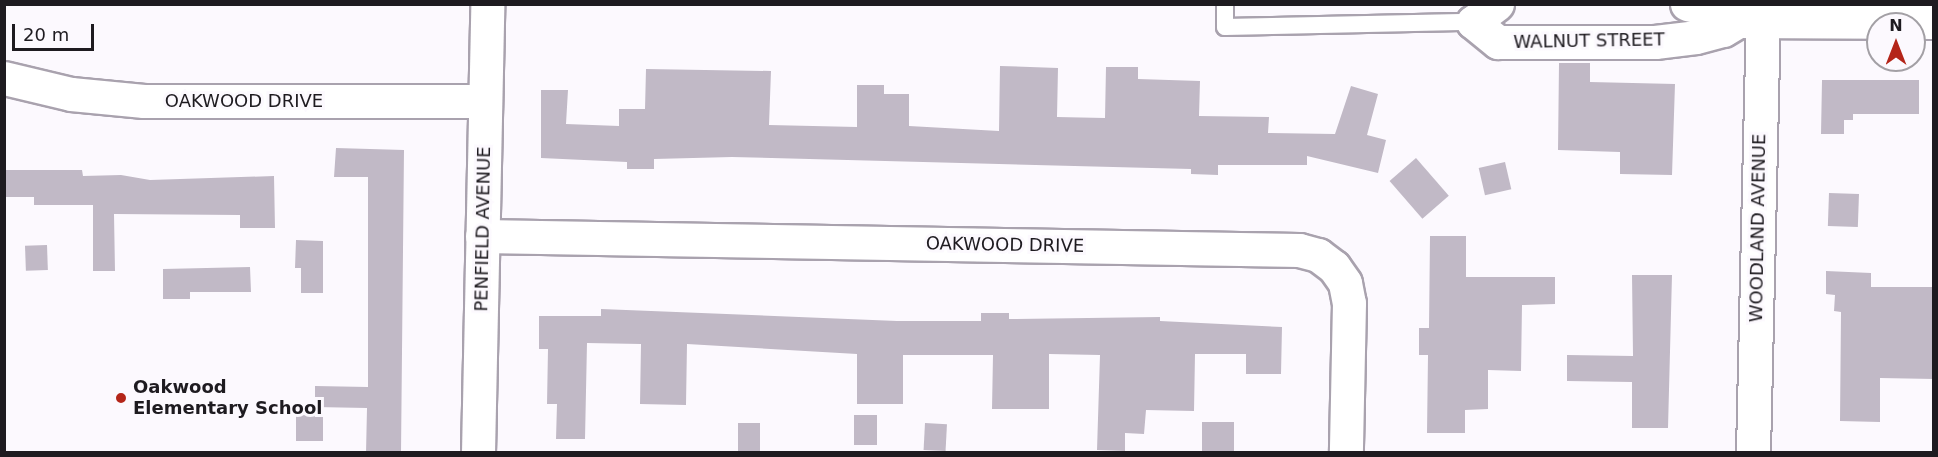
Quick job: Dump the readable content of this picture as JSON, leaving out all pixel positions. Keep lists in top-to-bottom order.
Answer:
{
  "streets": {
    "street": [
      "WALNUT STREET",
      "OAKWOOD DRIVE",
      "WOODLAND AVENUE",
      "PENFIELD AVENUE"
    ]
  },
  "crossings": [
    ["WALNUT STREET", "WOODLAND AVENUE"],
    ["OAKWOOD DRIVE", "PENFIELD AVENUE"]
  ],
  "places": ["Oakwood Elementary School"],
  "scale_bar": "20 m",
  "north": "top"
}
